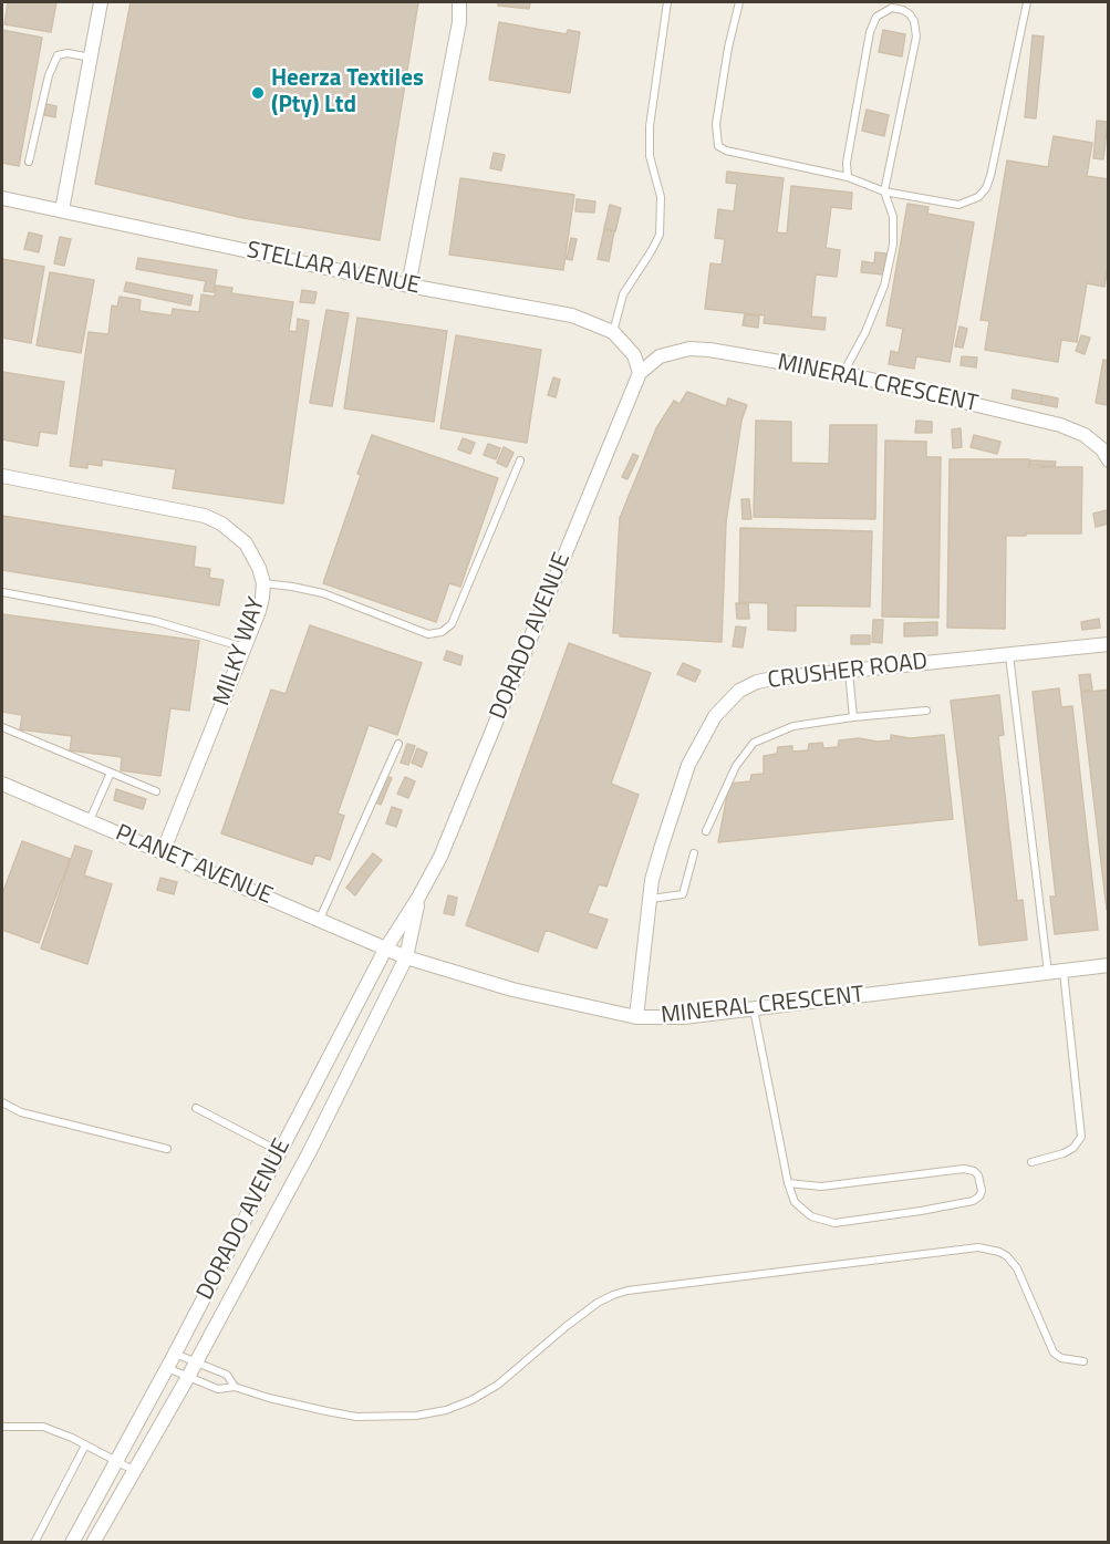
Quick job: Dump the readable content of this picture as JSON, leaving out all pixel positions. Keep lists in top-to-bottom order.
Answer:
{
  "streets": {
    "street": [
      "STELLAR AVENUE",
      "MINERAL CRESCENT",
      "DORADO AVENUE",
      "MILKY WAY",
      "CRUSHER ROAD",
      "PLANET AVENUE"
    ]
  },
  "crossings": [
    ["STELLAR AVENUE", "MINERAL CRESCENT"],
    ["STELLAR AVENUE", "DORADO AVENUE"],
    ["MINERAL CRESCENT", "DORADO AVENUE"],
    ["MINERAL CRESCENT", "CRUSHER ROAD"],
    ["MINERAL CRESCENT", "PLANET AVENUE"],
    ["DORADO AVENUE", "PLANET AVENUE"],
    ["MILKY WAY", "PLANET AVENUE"]
  ],
  "places": ["Heerza Textiles (Pty) Ltd"]
}
